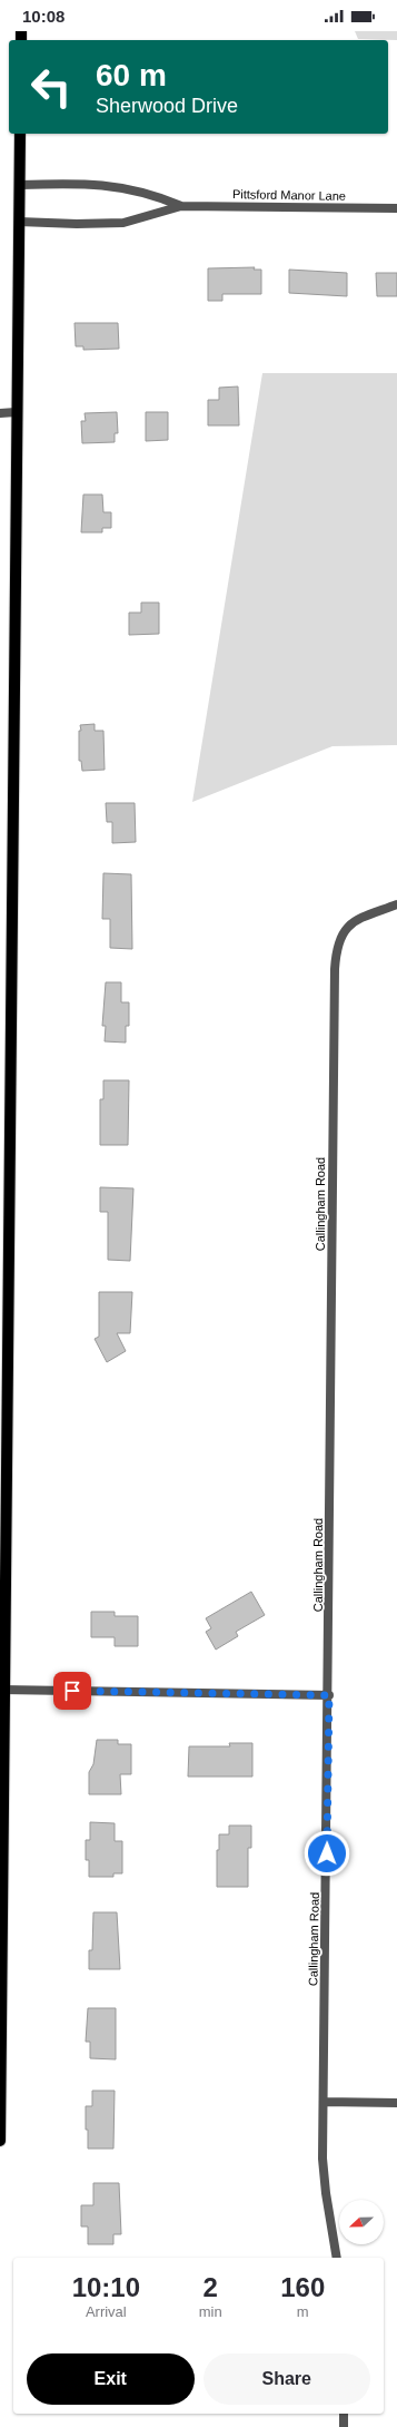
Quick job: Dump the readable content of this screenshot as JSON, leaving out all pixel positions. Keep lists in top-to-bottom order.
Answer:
{
  "streets": {
    "street": ["Pittsford Manor Lane", "Callingham Road"]
  },
  "north": "left",
  "page": {
    "status": "10:08",
    "turn": ["60 m", "Sherwood Drive"],
    "eta": [
      "10:10",
      "Arrival",
      "2",
      "min",
      "160",
      "m"
    ],
    "buttons": ["Exit", "Share"]
  }
}
